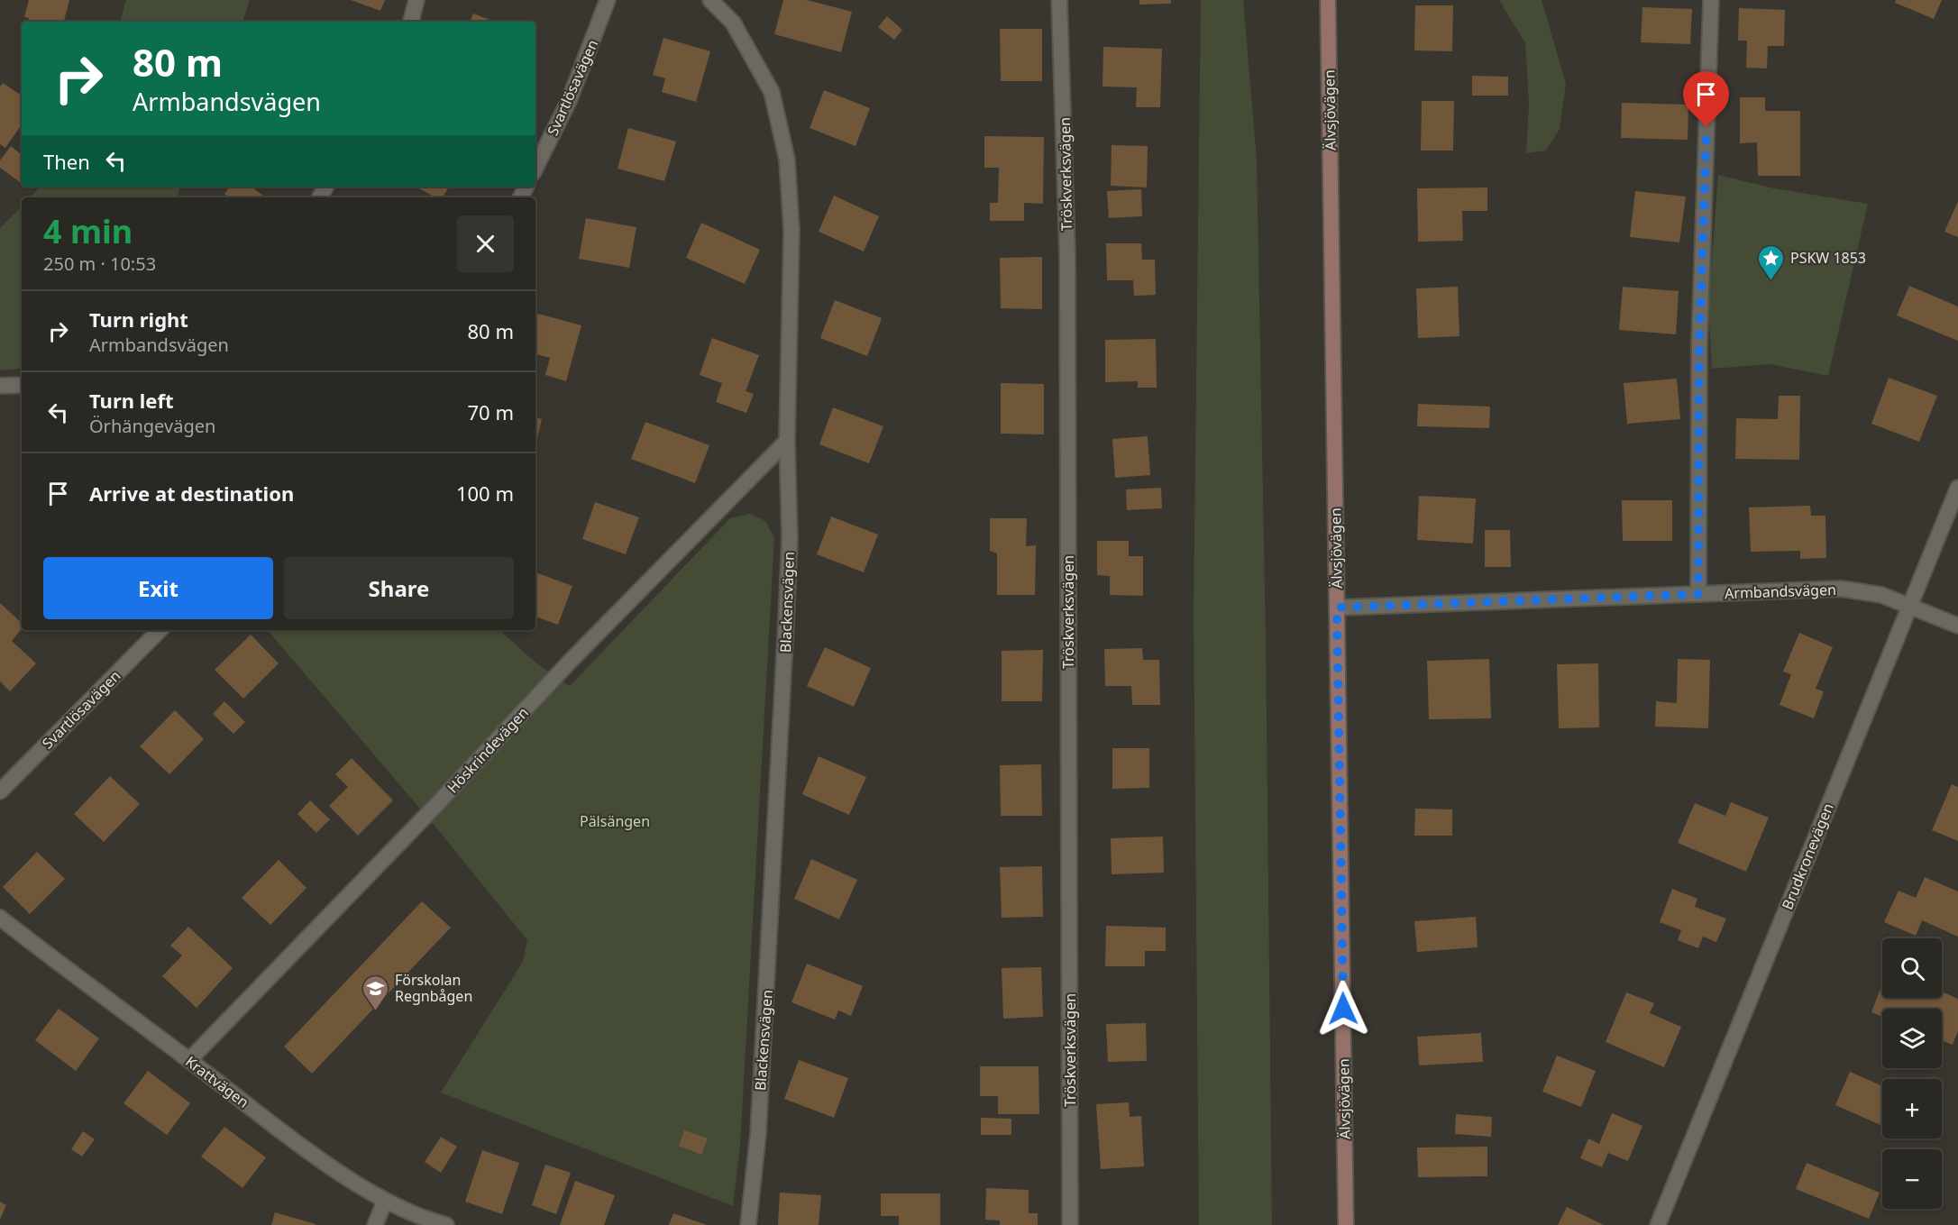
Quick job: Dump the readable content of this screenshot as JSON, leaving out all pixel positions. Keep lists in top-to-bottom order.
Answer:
{
  "streets": {
    "main road": ["Älvsjövägen"],
    "street": [
      "Svartlösavägen",
      "Tröskverksvägen",
      "Armbandsvägen",
      "Blackensvägen",
      "Höskrindevägen",
      "Brudkronevägen",
      "Krattvägen"
    ]
  },
  "crossings": [
    ["Älvsjövägen", "Armbandsvägen"],
    ["Armbandsvägen", "Brudkronevägen"],
    ["Blackensvägen", "Höskrindevägen"],
    ["Höskrindevägen", "Krattvägen"]
  ],
  "parks": ["Pälsängen"],
  "places": {
    "place": ["PSKW 1853"],
    "school or university": ["Förskolan Regnbågen"]
  },
  "page": {
    "turn": ["80 m", "Armbandsvägen"],
    "then": "Then",
    "heading": ["4 min", "250 m · 10:53"],
    "list": [
      {
        "name": "Turn right",
        "note": "Armbandsvägen",
        "value": "80 m"
      },
      {
        "name": "Turn left",
        "note": "Örhängevägen",
        "value": "70 m"
      },
      {
        "name": "Arrive at destination",
        "value": "100 m"
      }
    ],
    "buttons": ["Exit", "Share"],
    "map_buttons": ["+", "−"]
  }
}
